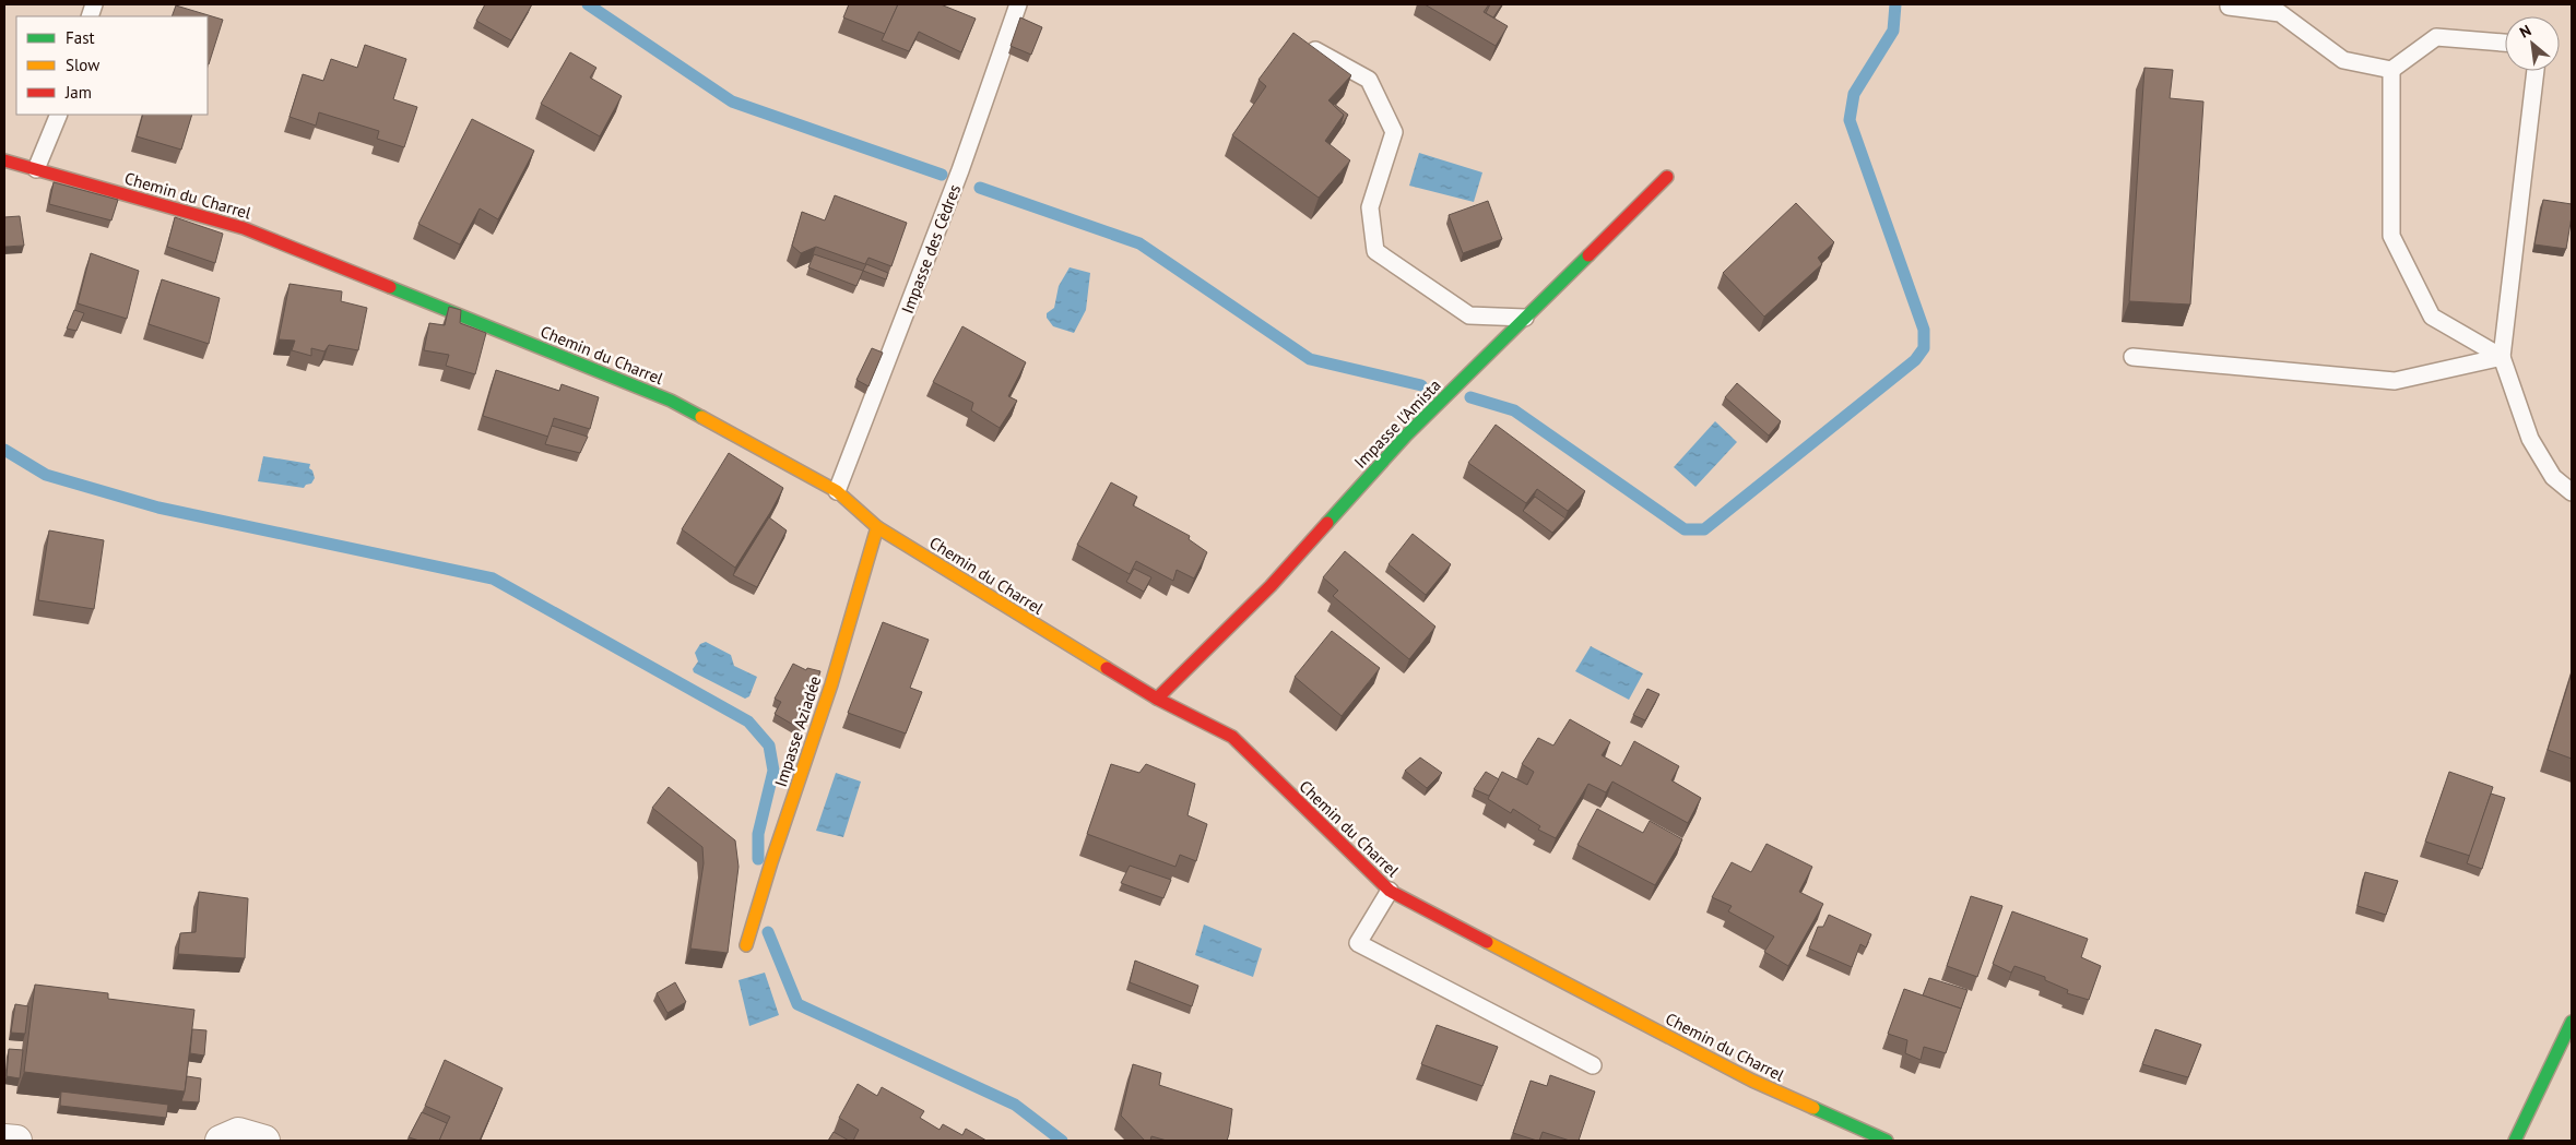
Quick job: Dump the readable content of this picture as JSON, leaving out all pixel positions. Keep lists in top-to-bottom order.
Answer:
{
  "streets": {
    "street": ["Chemin du Charrel", "Impasse l'Amista", "Impasse Aziadée"],
    "lane": ["Impasse des Cèdres"]
  },
  "crossings": [
    ["Chemin du Charrel", "Impasse des Cèdres"],
    ["Chemin du Charrel", "Impasse l'Amista"],
    ["Chemin du Charrel", "Impasse Aziadée"]
  ],
  "legend": ["Fast", "Slow", "Jam"],
  "north": "top left"
}
